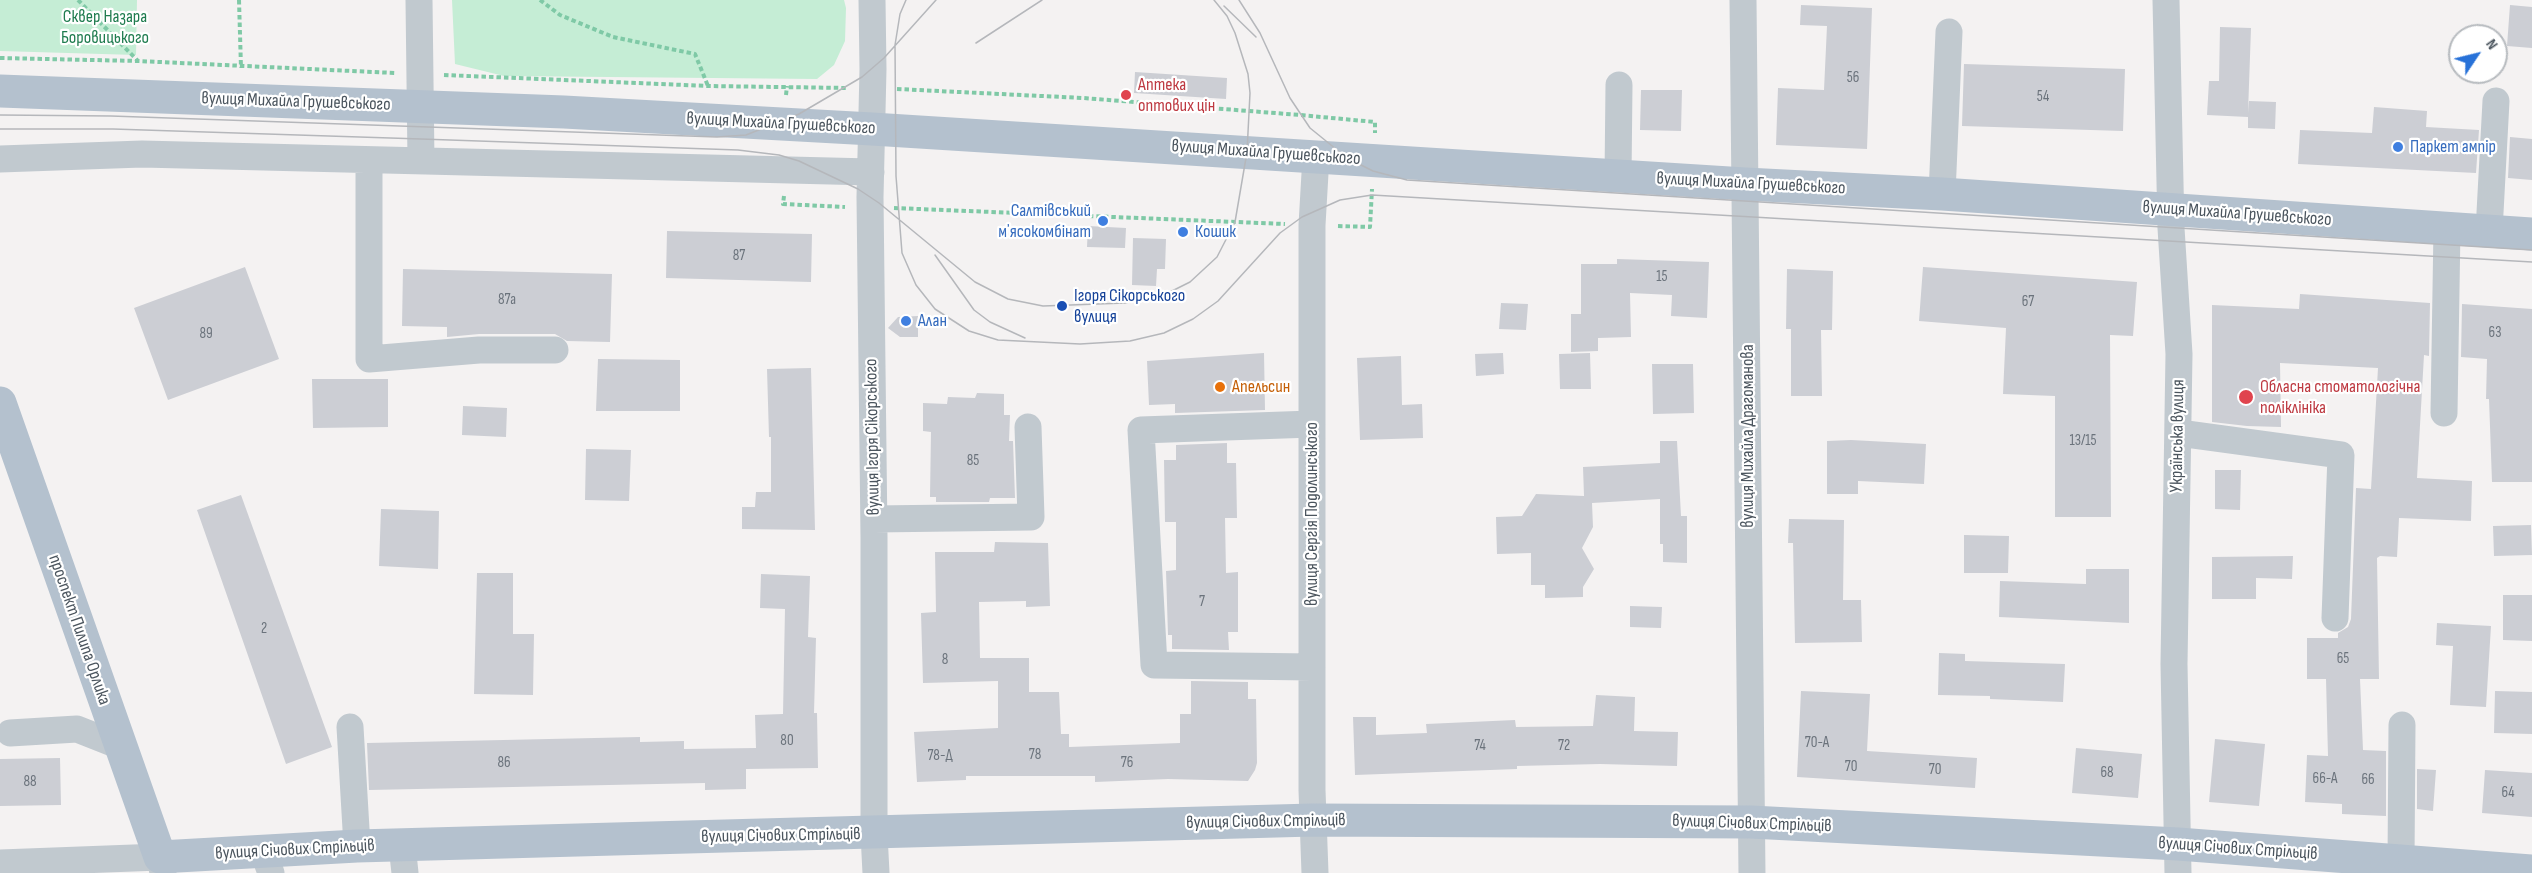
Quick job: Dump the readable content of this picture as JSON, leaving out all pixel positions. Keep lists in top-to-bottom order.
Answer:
{
  "streets": {
    "main road": ["вулиця Михайла Грушевського", "проспект Пилипа Орлика", "вулиця Січових Стрільців"],
    "street": [
      "вулиця Михайла Драгоманова",
      "Українська вулиця",
      "вулиця Ігоря Сікорського",
      "вулиця Сергія Подолинського"
    ]
  },
  "crossings": [
    ["вулиця Михайла Грушевського", "вулиця Михайла Драгоманова"],
    ["вулиця Михайла Грушевського", "Українська вулиця"],
    ["вулиця Михайла Грушевського", "вулиця Ігоря Сікорського"],
    ["вулиця Михайла Грушевського", "вулиця Сергія Подолинського"],
    ["вулиця Михайла Драгоманова", "вулиця Січових Стрільців"],
    ["Українська вулиця", "вулиця Січових Стрільців"],
    ["вулиця Ігоря Сікорського", "вулиця Січових Стрільців"],
    ["вулиця Сергія Подолинського", "вулиця Січових Стрільців"],
    ["проспект Пилипа Орлика", "вулиця Січових Стрільців"]
  ],
  "parks": ["Сквер Назара Боровицького"],
  "places": [
    "Аптека оптових цін",
    "Паркет ампір",
    "Салтівський мʼясокомбінат",
    "Кошик",
    "Ігоря Сікорського вулиця",
    "Алан",
    "Апельсин",
    "Обласна стоматологічна поліклініка"
  ],
  "house_numbers": [
    "56",
    "54",
    "87",
    "15",
    "87а",
    "67",
    "63",
    "89",
    "13/15",
    "85",
    "7",
    "2",
    "65",
    "8",
    "80",
    "70-А",
    "74",
    "72",
    "78",
    "78-Д",
    "86",
    "76",
    "70",
    "70",
    "68",
    "66-А",
    "66",
    "88",
    "64"
  ],
  "north": "top right"
}
